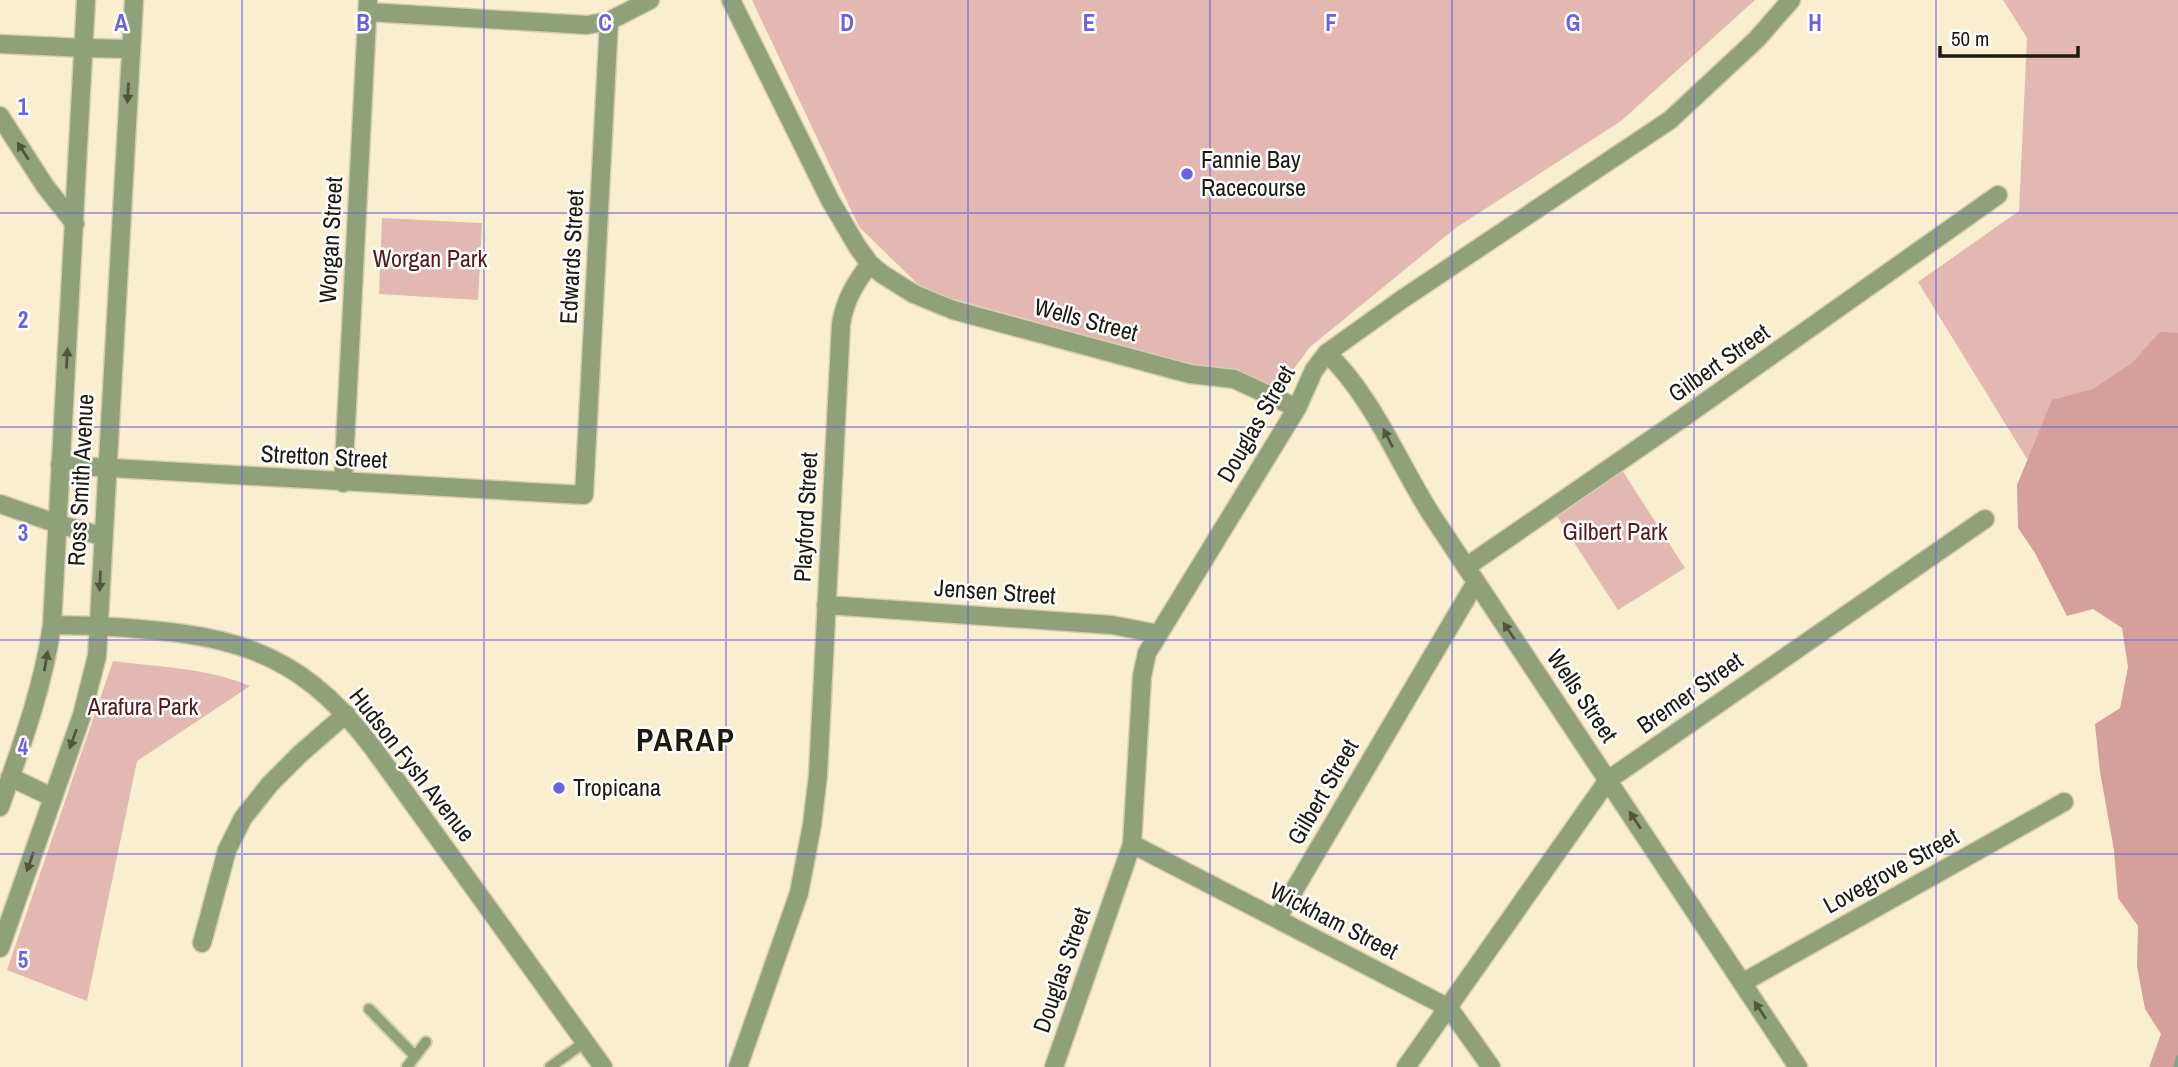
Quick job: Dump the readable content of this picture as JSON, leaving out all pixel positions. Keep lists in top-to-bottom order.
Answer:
{
  "streets": {
    "street": [
      "Worgan Street",
      "Edwards Street",
      "Wells Street",
      "Gilbert Street",
      "Douglas Street",
      "Stretton Street",
      "Ross Smith Avenue",
      "Playford Street",
      "Jensen Street",
      "Bremer Street",
      "Hudson Fysh Avenue",
      "Lovegrove Street",
      "Wickham Street"
    ]
  },
  "crossings": [
    ["Worgan Street", "Stretton Street"],
    ["Edwards Street", "Stretton Street"],
    ["Wells Street", "Gilbert Street"],
    ["Wells Street", "Douglas Street"],
    ["Wells Street", "Playford Street"],
    ["Wells Street", "Bremer Street"],
    ["Wells Street", "Lovegrove Street"],
    ["Gilbert Street", "Wickham Street"],
    ["Douglas Street", "Jensen Street"],
    ["Douglas Street", "Wickham Street"],
    ["Stretton Street", "Ross Smith Avenue"],
    ["Ross Smith Avenue", "Hudson Fysh Avenue"],
    ["Playford Street", "Jensen Street"],
    ["Bremer Street", "Wickham Street"]
  ],
  "one_way": ["Wells Street"],
  "districts": ["PARAP"],
  "parks": ["Worgan Park", "Gilbert Park", "Arafura Park"],
  "places": ["Fannie Bay Racecourse", "Tropicana"],
  "scale_bar": "50 m",
  "grid": {
    "columns": [
      "A",
      "B",
      "C",
      "D",
      "E",
      "F",
      "G",
      "H"
    ],
    "rows": [
      "1",
      "2",
      "3",
      "4",
      "5"
    ]
  }
}
